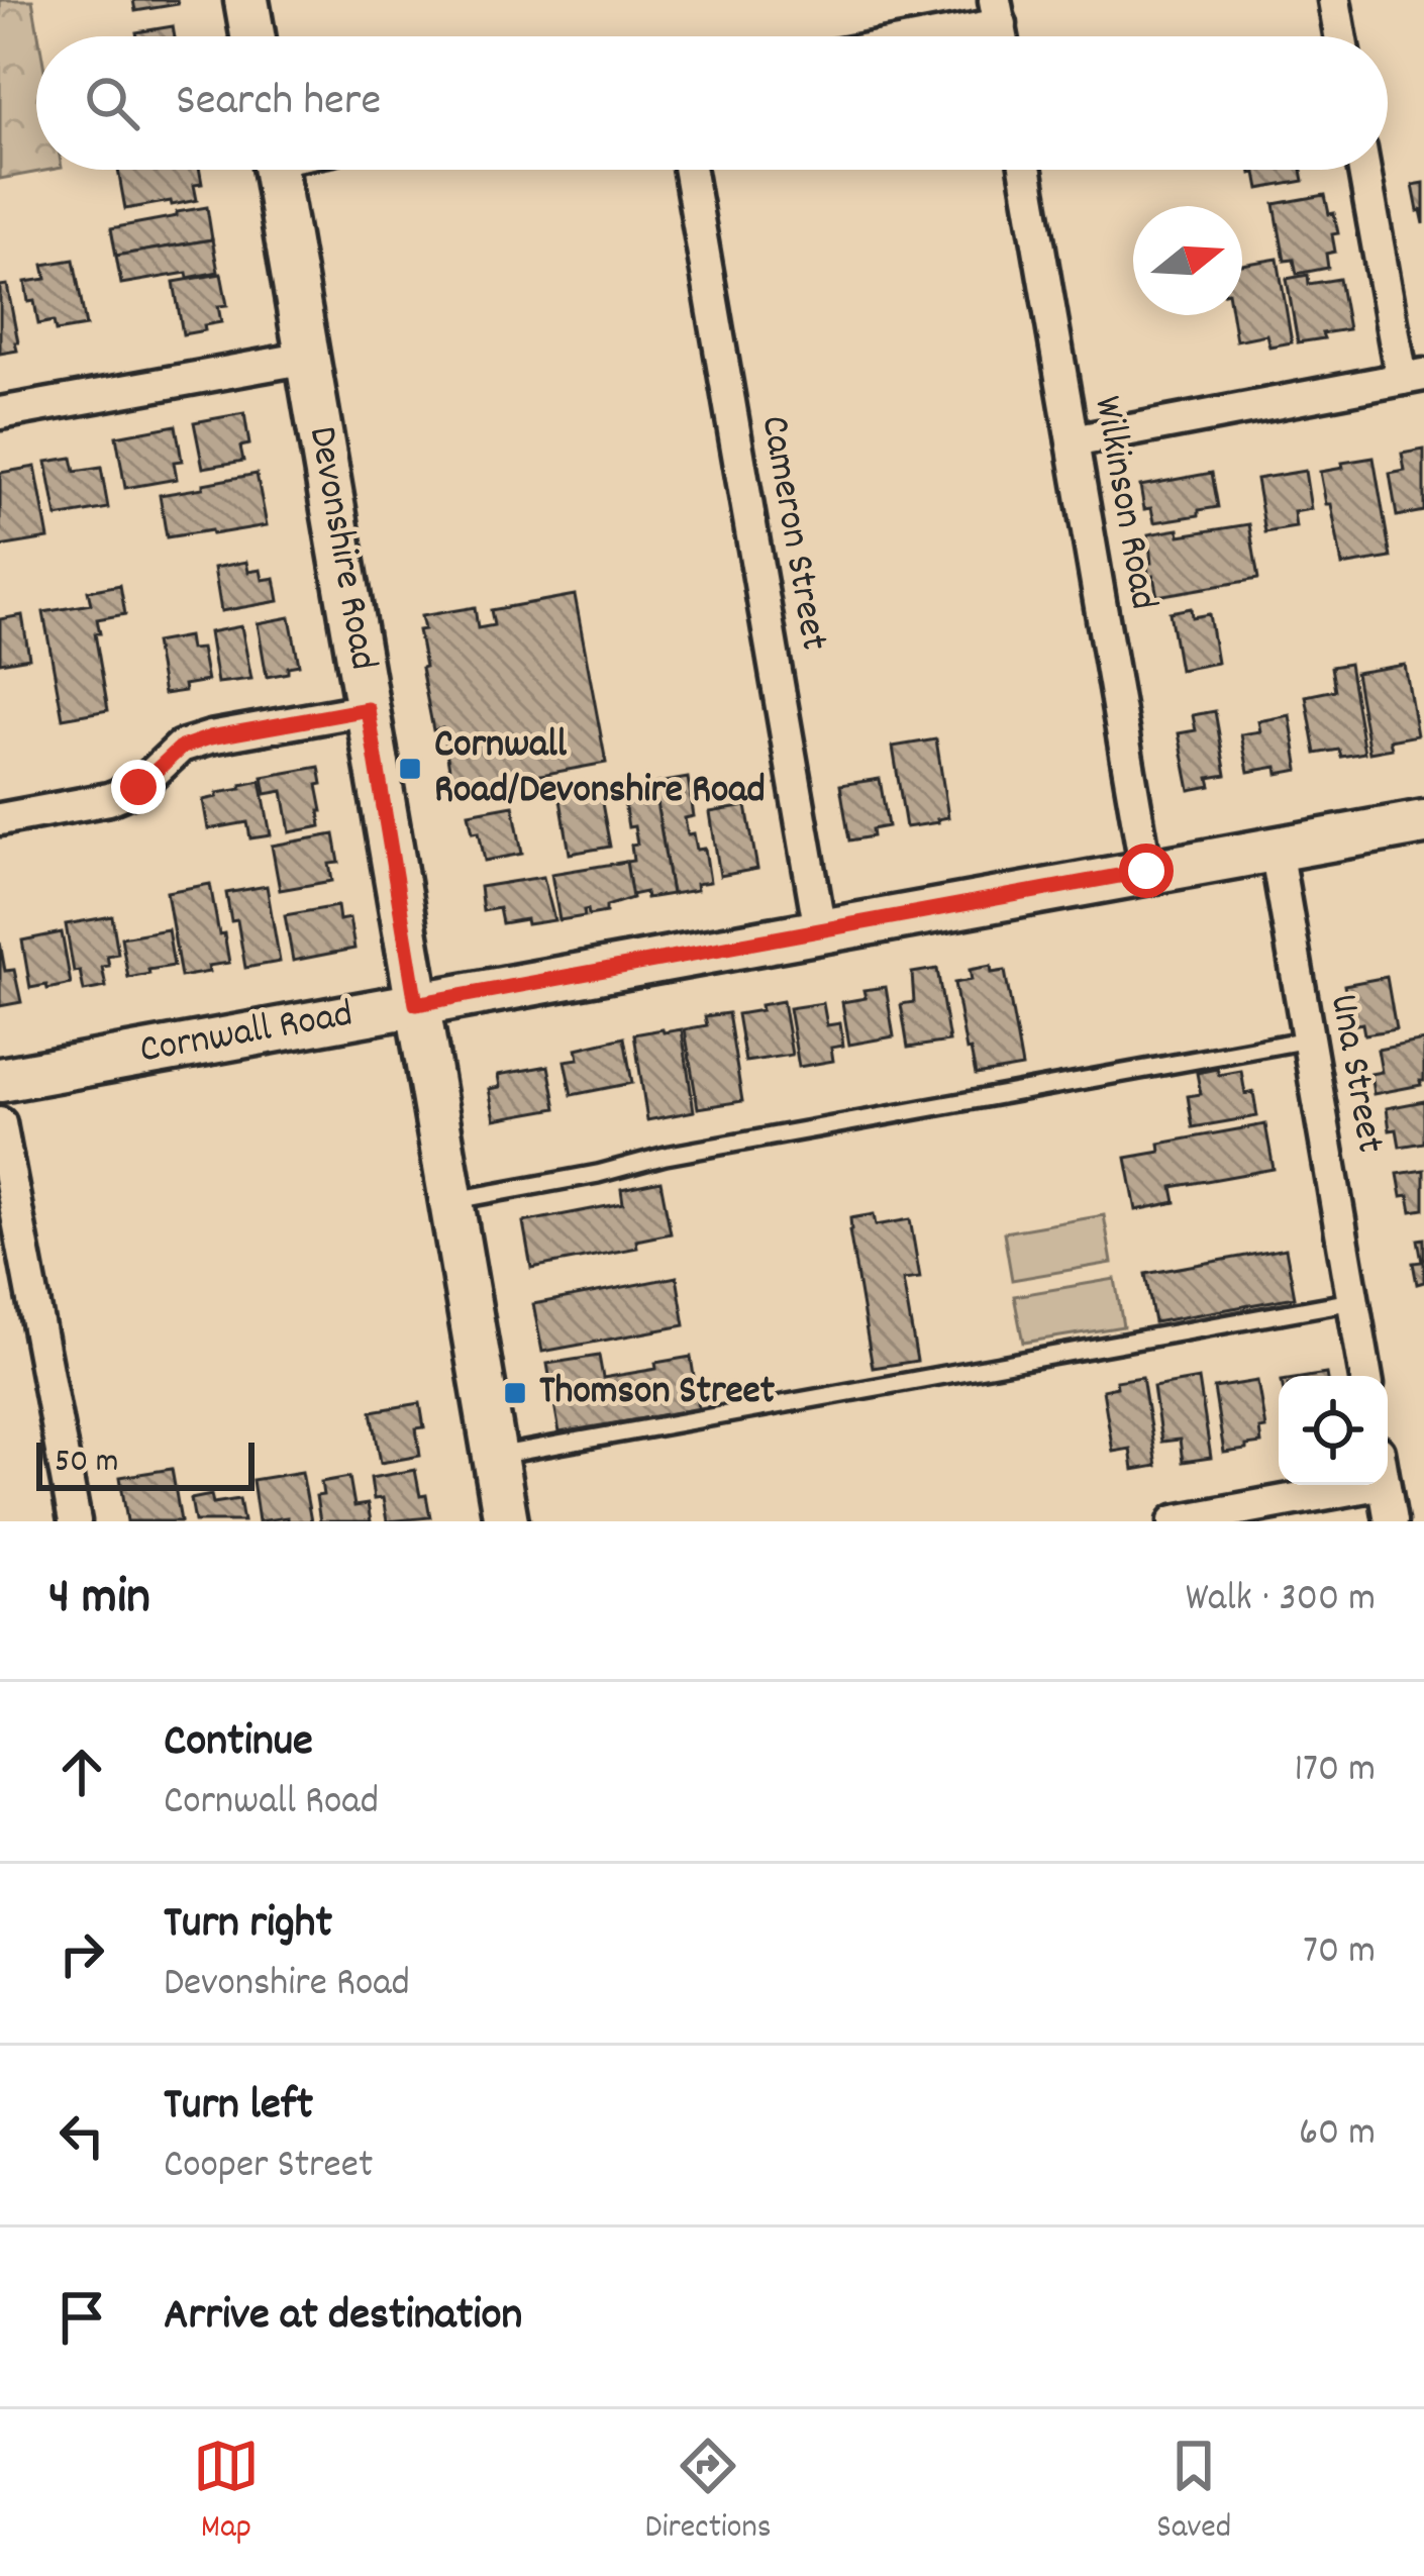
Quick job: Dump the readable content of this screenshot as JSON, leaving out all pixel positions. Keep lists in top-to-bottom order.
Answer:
{
  "streets": {
    "street": [
      "Wilkinson Road",
      "Cameron Street",
      "Devonshire Road",
      "Cornwall Road",
      "Una Street"
    ]
  },
  "crossings": [
    ["Wilkinson Road", "Cornwall Road"],
    ["Cameron Street", "Cornwall Road"],
    ["Devonshire Road", "Cornwall Road"],
    ["Cornwall Road", "Una Street"]
  ],
  "places": {
    "transit": ["Cornwall Road/Devonshire Road", "Thomson Street"]
  },
  "scale_bar": "50 m",
  "north": "right",
  "page": {
    "search": "Search here",
    "scale": "50 m",
    "heading": ["4 min", "Walk · 300 m"],
    "list": [
      ["Continue", "Cornwall Road", "170 m"],
      ["Turn right", "Devonshire Road", "70 m"],
      ["Turn left", "Cooper Street", "60 m"],
      "Arrive at destination"
    ],
    "nav": ["Map", "Directions", "Saved"]
  }
}
